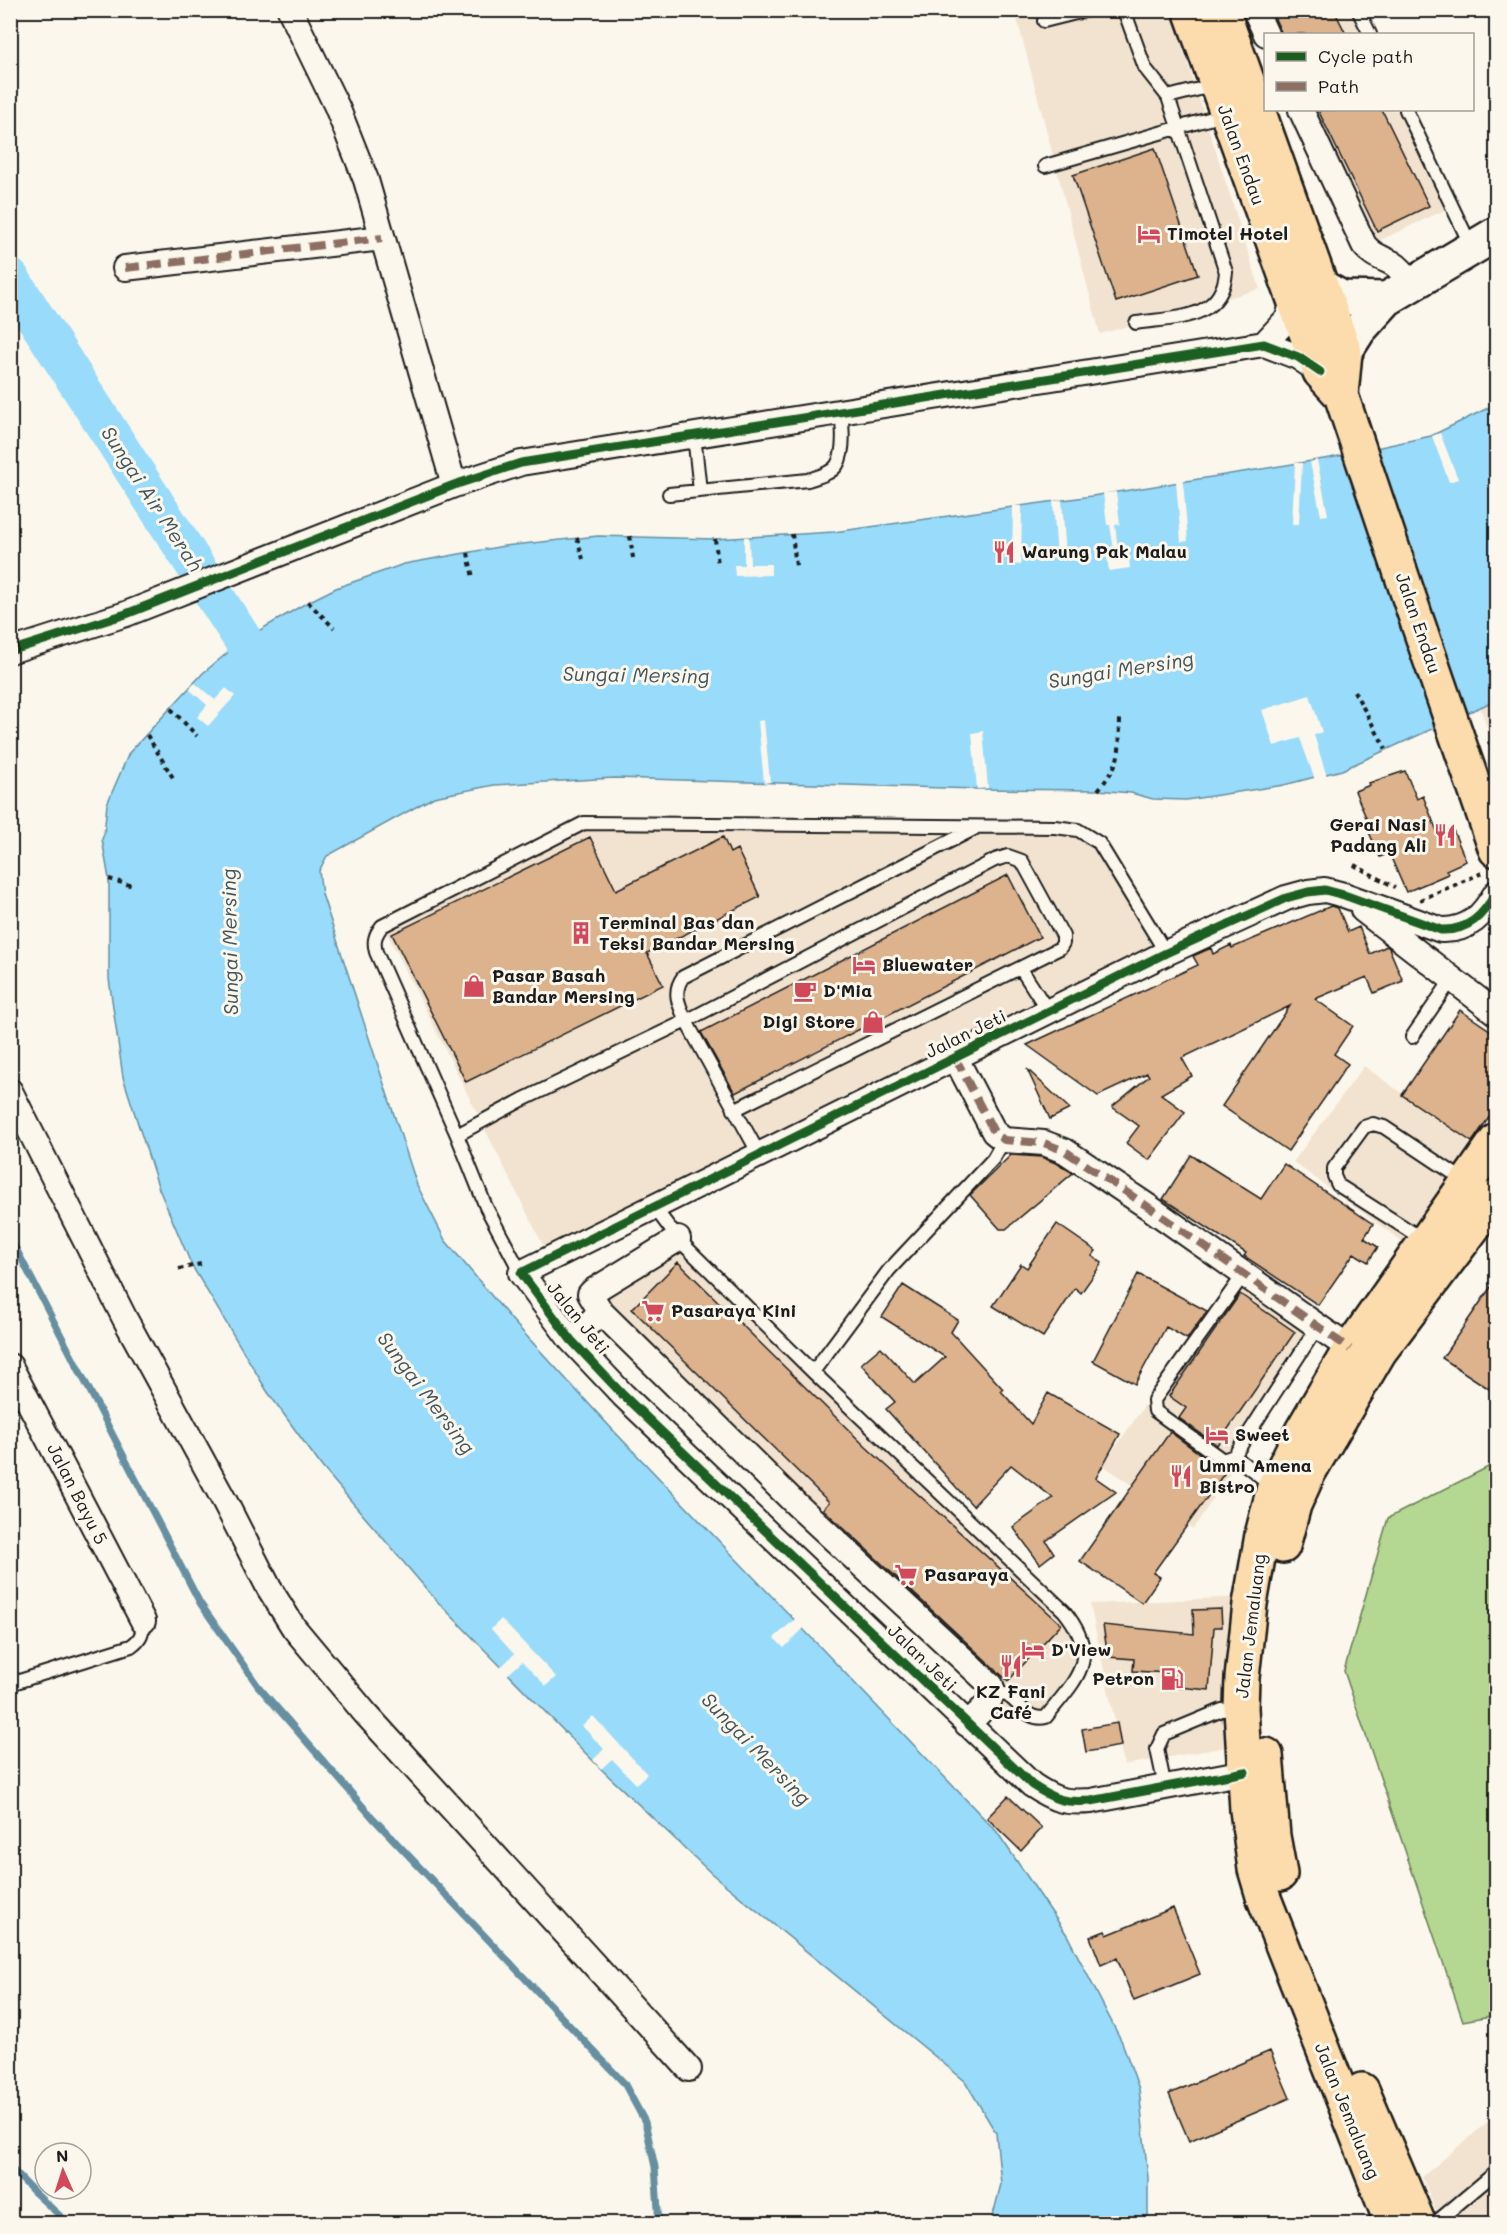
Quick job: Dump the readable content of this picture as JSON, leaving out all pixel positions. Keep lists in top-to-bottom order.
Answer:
{
  "streets": {
    "highway": ["Jalan Endau", "Jalan Jemaluang"],
    "street": ["Jalan Jeti", "Jalan Bayu 5"]
  },
  "crossings": [
    ["Jalan Jeti", "Jalan Jemaluang"]
  ],
  "water": ["Sungai Air Merah", "Sungai Mersing"],
  "places": {
    "hotel": [
      "Timotel Hotel",
      "Bluewater",
      "Sweet",
      "D'View"
    ],
    "restaurant": [
      "Warung Pak Malau",
      "Gerai Nasi Padang Ali",
      "Ummi Amena Bistro",
      "KZ Fani Café"
    ],
    "building": ["Terminal Bas dan Teksi Bandar Mersing"],
    "shop": ["Pasar Basah Bandar Mersing", "Digi Store"],
    "cafe": ["D'Mia"],
    "supermarket": ["Pasaraya Kini", "Pasaraya"],
    "fuel station": ["Petron"]
  },
  "legend": ["Cycle path", "Path"],
  "north": "top"
}
